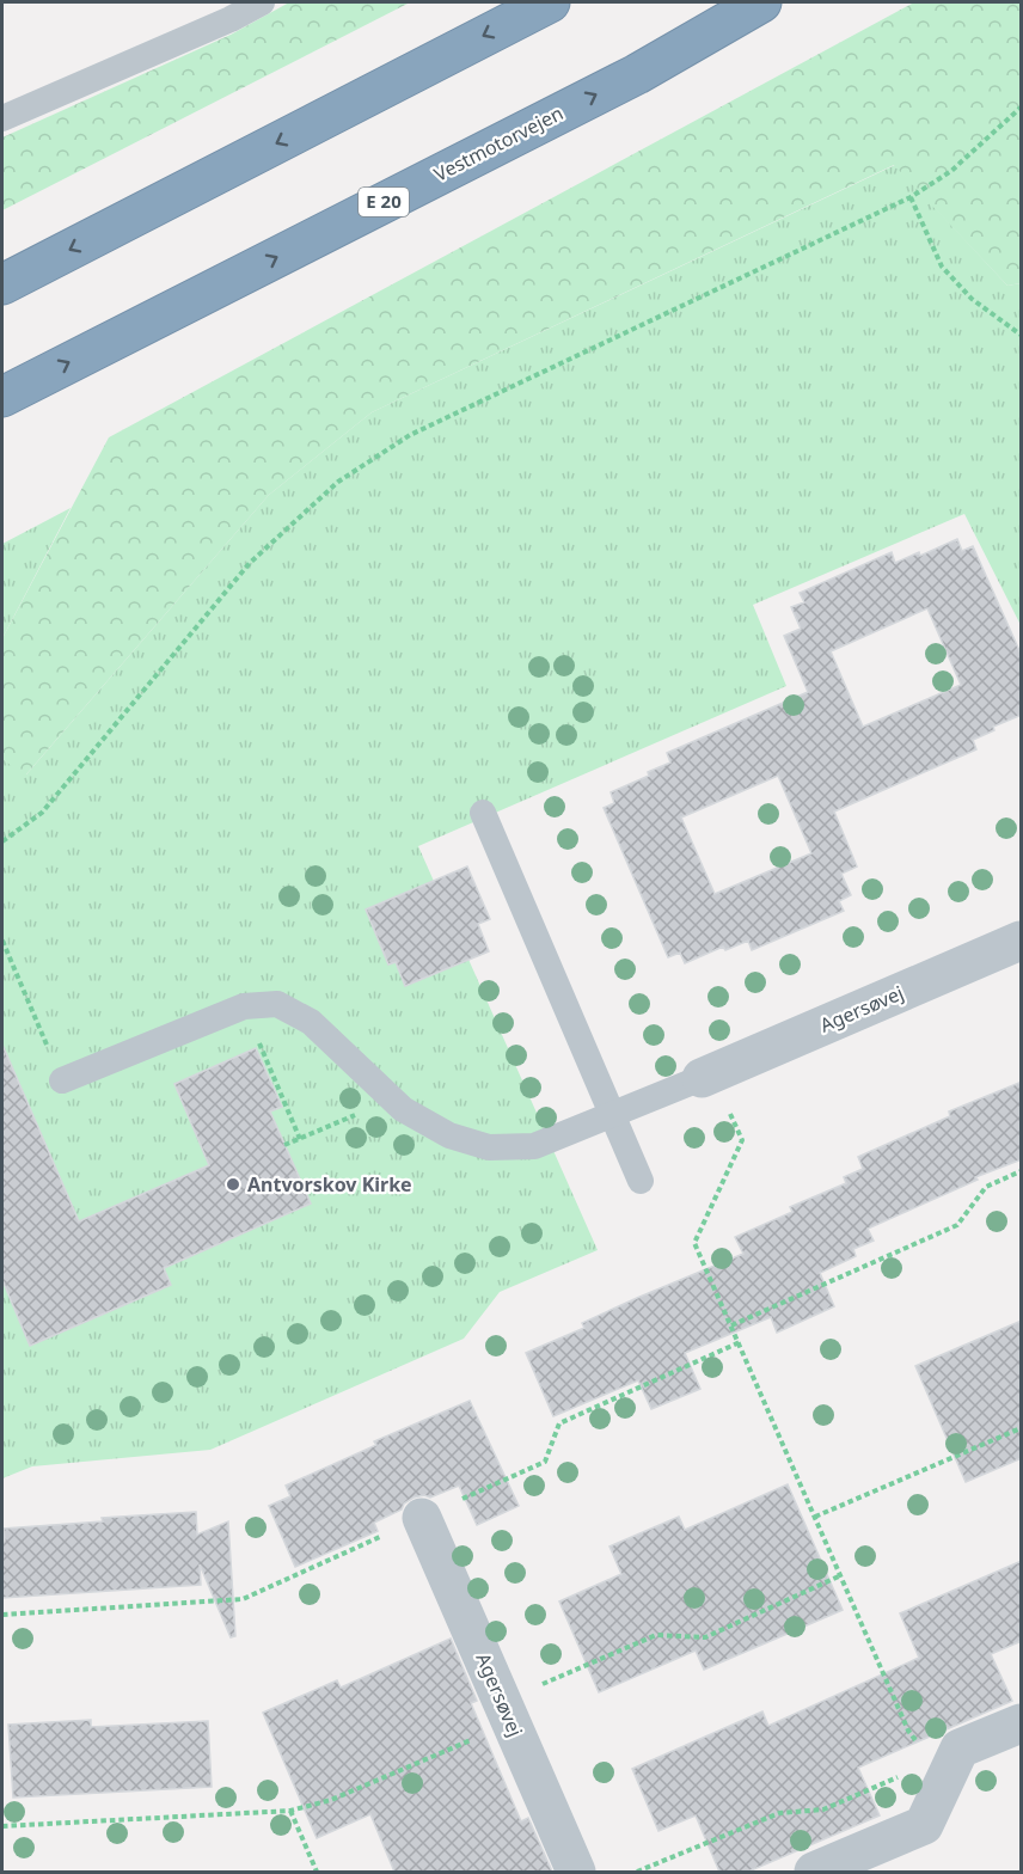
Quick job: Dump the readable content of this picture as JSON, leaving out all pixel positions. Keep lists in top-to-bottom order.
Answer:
{
  "streets": {
    "highway": ["Vestmotorvejen", "E 20"],
    "street": ["Agersøvej"]
  },
  "places": ["Antvorskov Kirke"]
}
